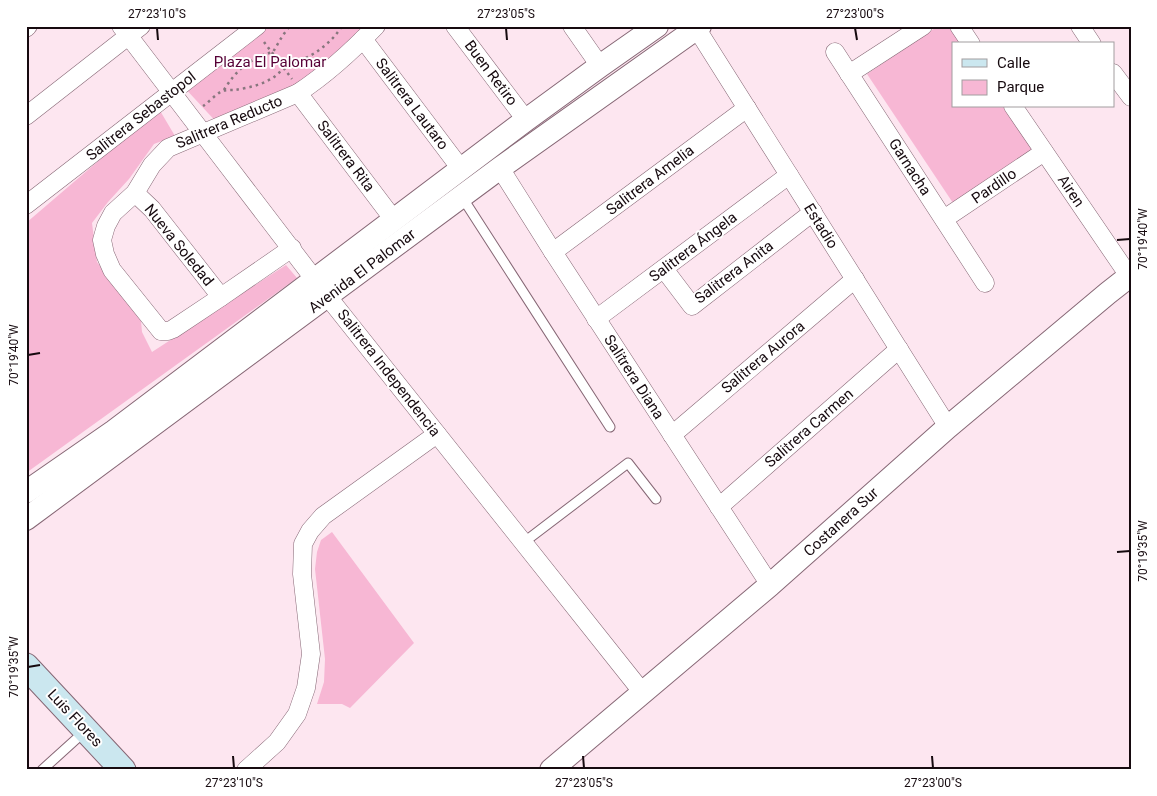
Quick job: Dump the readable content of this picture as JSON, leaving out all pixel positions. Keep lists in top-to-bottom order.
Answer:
{
  "streets": {
    "main road": ["Luis Flores"],
    "street": [
      "Buen Retiro",
      "Salitrera Lautaro",
      "Salitrera Sebastopol",
      "Salitrera Reducto",
      "Salitrera Rita",
      "Garnacha",
      "Salitrera Amelia",
      "Pardillo",
      "Airen",
      "Estadio",
      "Nueva Soledad",
      "Salitrera Ángela",
      "Avenida El Palomar",
      "Salitrera Anita",
      "Salitrera Aurora",
      "Salitrera Independencia",
      "Salitrera Diana",
      "Salitrera Carmen",
      "Costanera Sur"
    ]
  },
  "crossings": [
    ["Buen Retiro", "Avenida El Palomar"],
    ["Salitrera Lautaro", "Salitrera Reducto"],
    ["Salitrera Lautaro", "Avenida El Palomar"],
    ["Salitrera Sebastopol", "Salitrera Independencia"],
    ["Salitrera Reducto", "Salitrera Rita"],
    ["Salitrera Reducto", "Nueva Soledad"],
    ["Salitrera Reducto", "Salitrera Independencia"],
    ["Salitrera Rita", "Avenida El Palomar"],
    ["Garnacha", "Pardillo"],
    ["Salitrera Amelia", "Estadio"],
    ["Salitrera Amelia", "Salitrera Diana"],
    ["Pardillo", "Airen"],
    ["Airen", "Costanera Sur"],
    ["Estadio", "Salitrera Ángela"],
    ["Estadio", "Avenida El Palomar"],
    ["Estadio", "Salitrera Anita"],
    ["Estadio", "Salitrera Aurora"],
    ["Estadio", "Salitrera Carmen"],
    ["Estadio", "Costanera Sur"],
    ["Salitrera Ángela", "Salitrera Anita"],
    ["Salitrera Ángela", "Salitrera Diana"],
    ["Avenida El Palomar", "Salitrera Independencia"],
    ["Avenida El Palomar", "Salitrera Diana"],
    ["Salitrera Aurora", "Salitrera Diana"],
    ["Salitrera Independencia", "Costanera Sur"],
    ["Salitrera Diana", "Salitrera Carmen"],
    ["Salitrera Diana", "Costanera Sur"]
  ],
  "parks": ["Plaza El Palomar"],
  "legend": ["Calle", "Parque"],
  "coordinates": [
    "27°23'10\"S",
    "27°23'05\"S",
    "27°23'00\"S",
    "70°19'40\"W",
    "70°19'35\"W"
  ]
}
